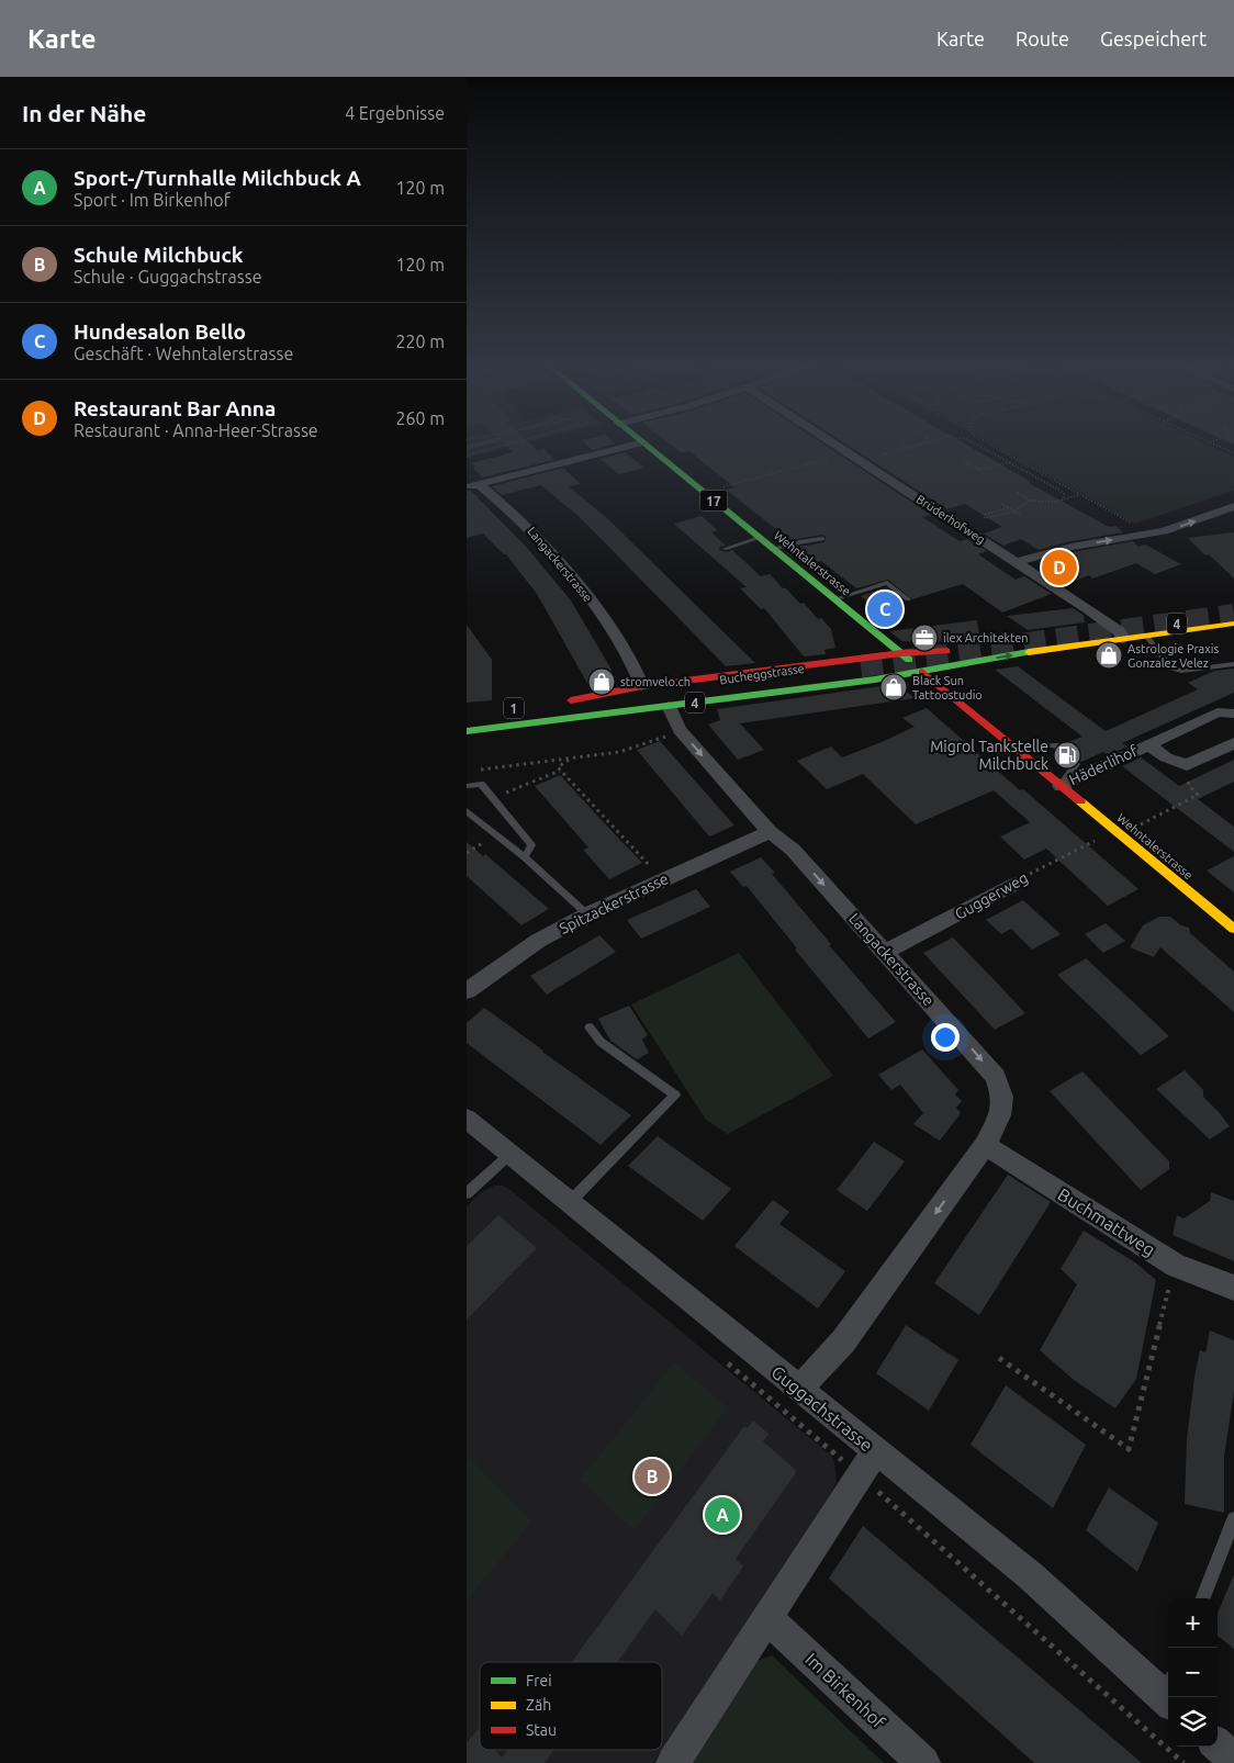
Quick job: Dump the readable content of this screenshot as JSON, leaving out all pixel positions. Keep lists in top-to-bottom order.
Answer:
{
  "streets": {
    "main road": [
      "17",
      "Wehntalerstrasse",
      "4",
      "Bucheggstrasse",
      "1"
    ],
    "street": [
      "Brüderhofweg",
      "Langackerstrasse",
      "Häderlihof",
      "Guggerweg",
      "Spitzackerstrasse",
      "Buchmattweg",
      "Guggachstrasse",
      "Im Birkenhof"
    ]
  },
  "crossings": [
    ["Brüderhofweg", "4"],
    ["Wehntalerstrasse", "4"],
    ["Wehntalerstrasse", "Häderlihof"],
    ["Langackerstrasse", "4"],
    ["Langackerstrasse", "Guggerweg"],
    ["Langackerstrasse", "Spitzackerstrasse"],
    ["Langackerstrasse", "Buchmattweg"],
    ["Langackerstrasse", "Guggachstrasse"],
    ["4", "Bucheggstrasse"]
  ],
  "places": {
    "office": ["ilex Architekten"],
    "shop": ["Astrologie Praxis Gonzalez Velez", "stromvelo.ch", "Black Sun Tattoostudio"],
    "fuel station": ["Migrol Tankstelle Milchbuck"]
  },
  "legend": ["Frei", "Zäh", "Stau"],
  "page": {
    "header": "Karte",
    "nav": ["Karte", "Route", "Gespeichert"],
    "heading": ["In der Nähe", "4 Ergebnisse"],
    "list": [
      {
        "mark": "A",
        "name": "Sport-/Turnhalle Milchbuck A",
        "note": "Sport · Im Birkenhof",
        "value": "120 m"
      },
      {
        "mark": "B",
        "name": "Schule Milchbuck",
        "note": "Schule · Guggachstrasse",
        "value": "120 m"
      },
      {
        "mark": "C",
        "name": "Hundesalon Bello",
        "note": "Geschäft · Wehntalerstrasse",
        "value": "220 m"
      },
      {
        "mark": "D",
        "name": "Restaurant Bar Anna",
        "note": "Restaurant · Anna-Heer-Strasse",
        "value": "260 m"
      }
    ],
    "pins": [
      "D",
      "C",
      "B",
      "A"
    ],
    "map_buttons": ["+", "−"]
  }
}
